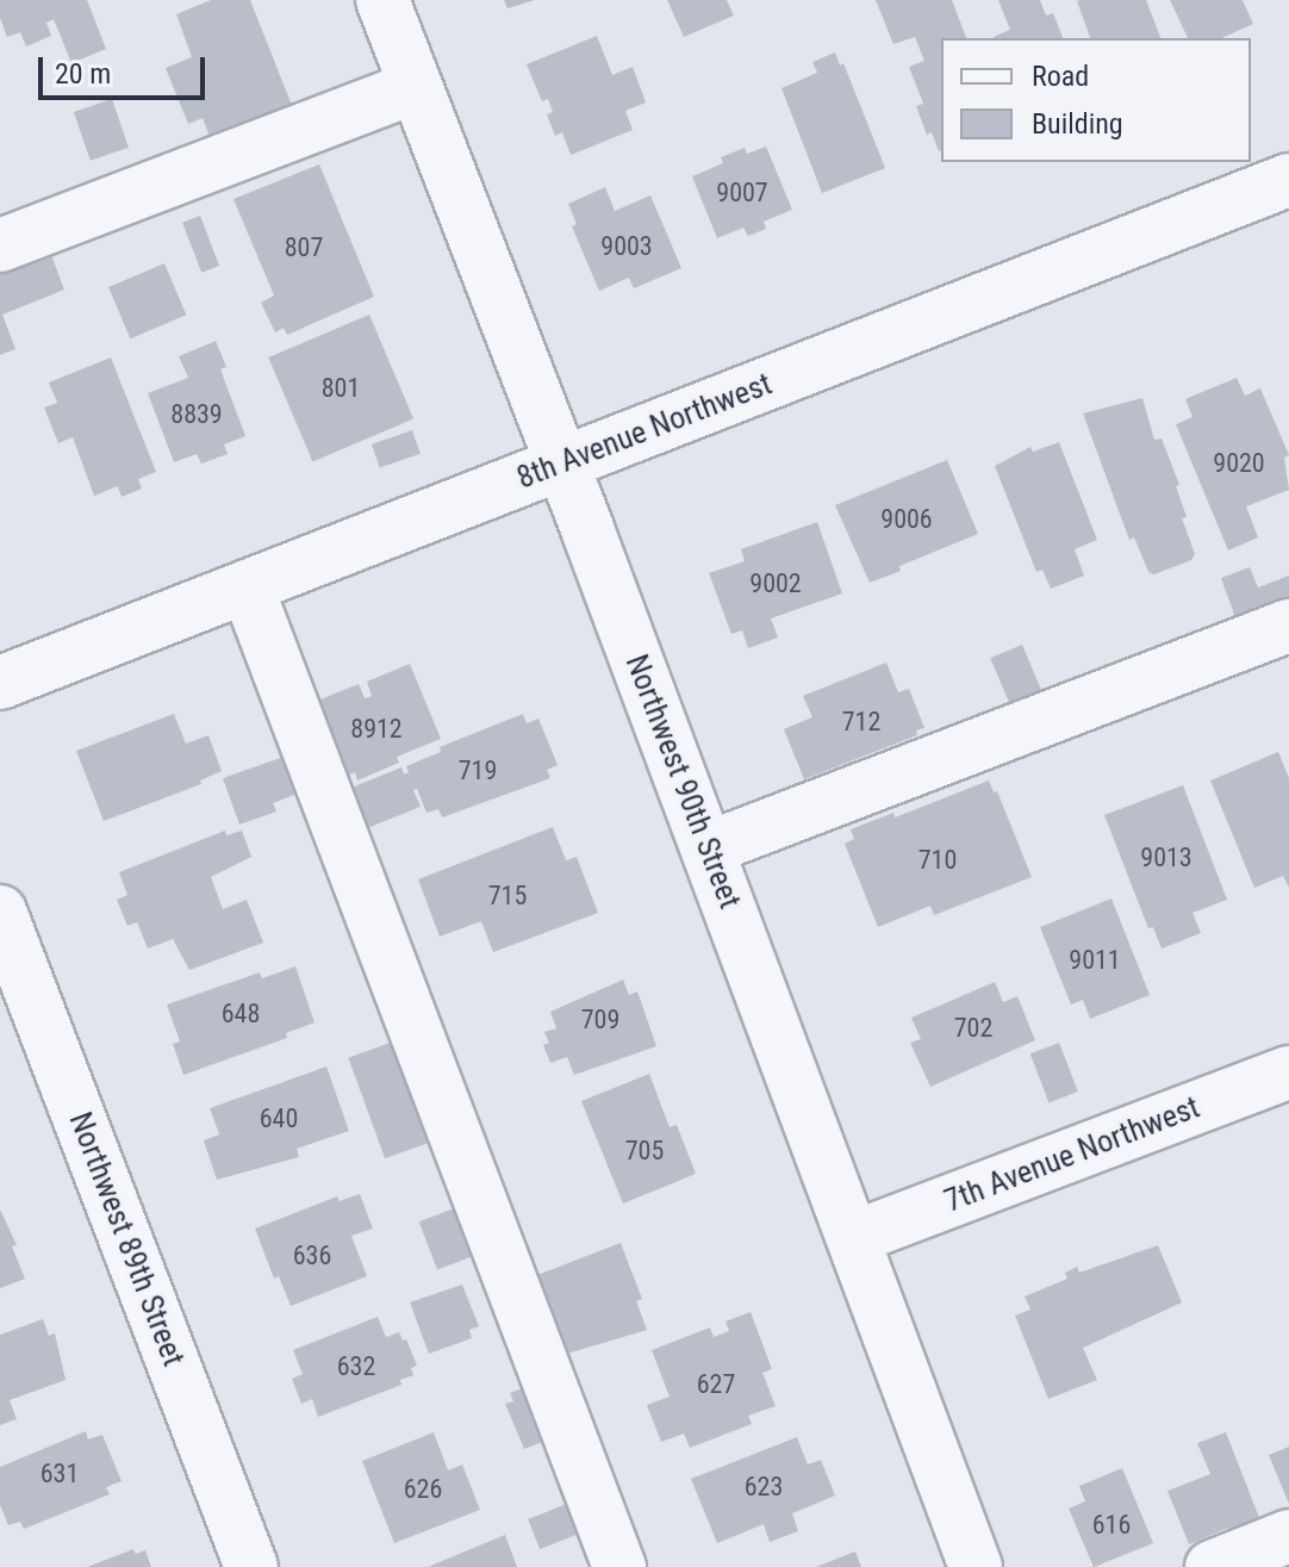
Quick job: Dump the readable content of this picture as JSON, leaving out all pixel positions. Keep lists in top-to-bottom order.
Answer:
{
  "streets": {
    "street": [
      "8th Avenue Northwest",
      "Northwest 90th Street",
      "7th Avenue Northwest",
      "Northwest 89th Street"
    ]
  },
  "crossings": [
    ["8th Avenue Northwest", "Northwest 90th Street"],
    ["Northwest 90th Street", "7th Avenue Northwest"]
  ],
  "house_numbers": [
    "9007",
    "9003",
    "807",
    "801",
    "8839",
    "9020",
    "9006",
    "9002",
    "712",
    "8912",
    "719",
    "9013",
    "710",
    "715",
    "9011",
    "648",
    "709",
    "702",
    "640",
    "705",
    "636",
    "632",
    "627",
    "631",
    "623",
    "626",
    "616"
  ],
  "legend": ["Road", "Building"],
  "scale_bar": "20 m"
}
